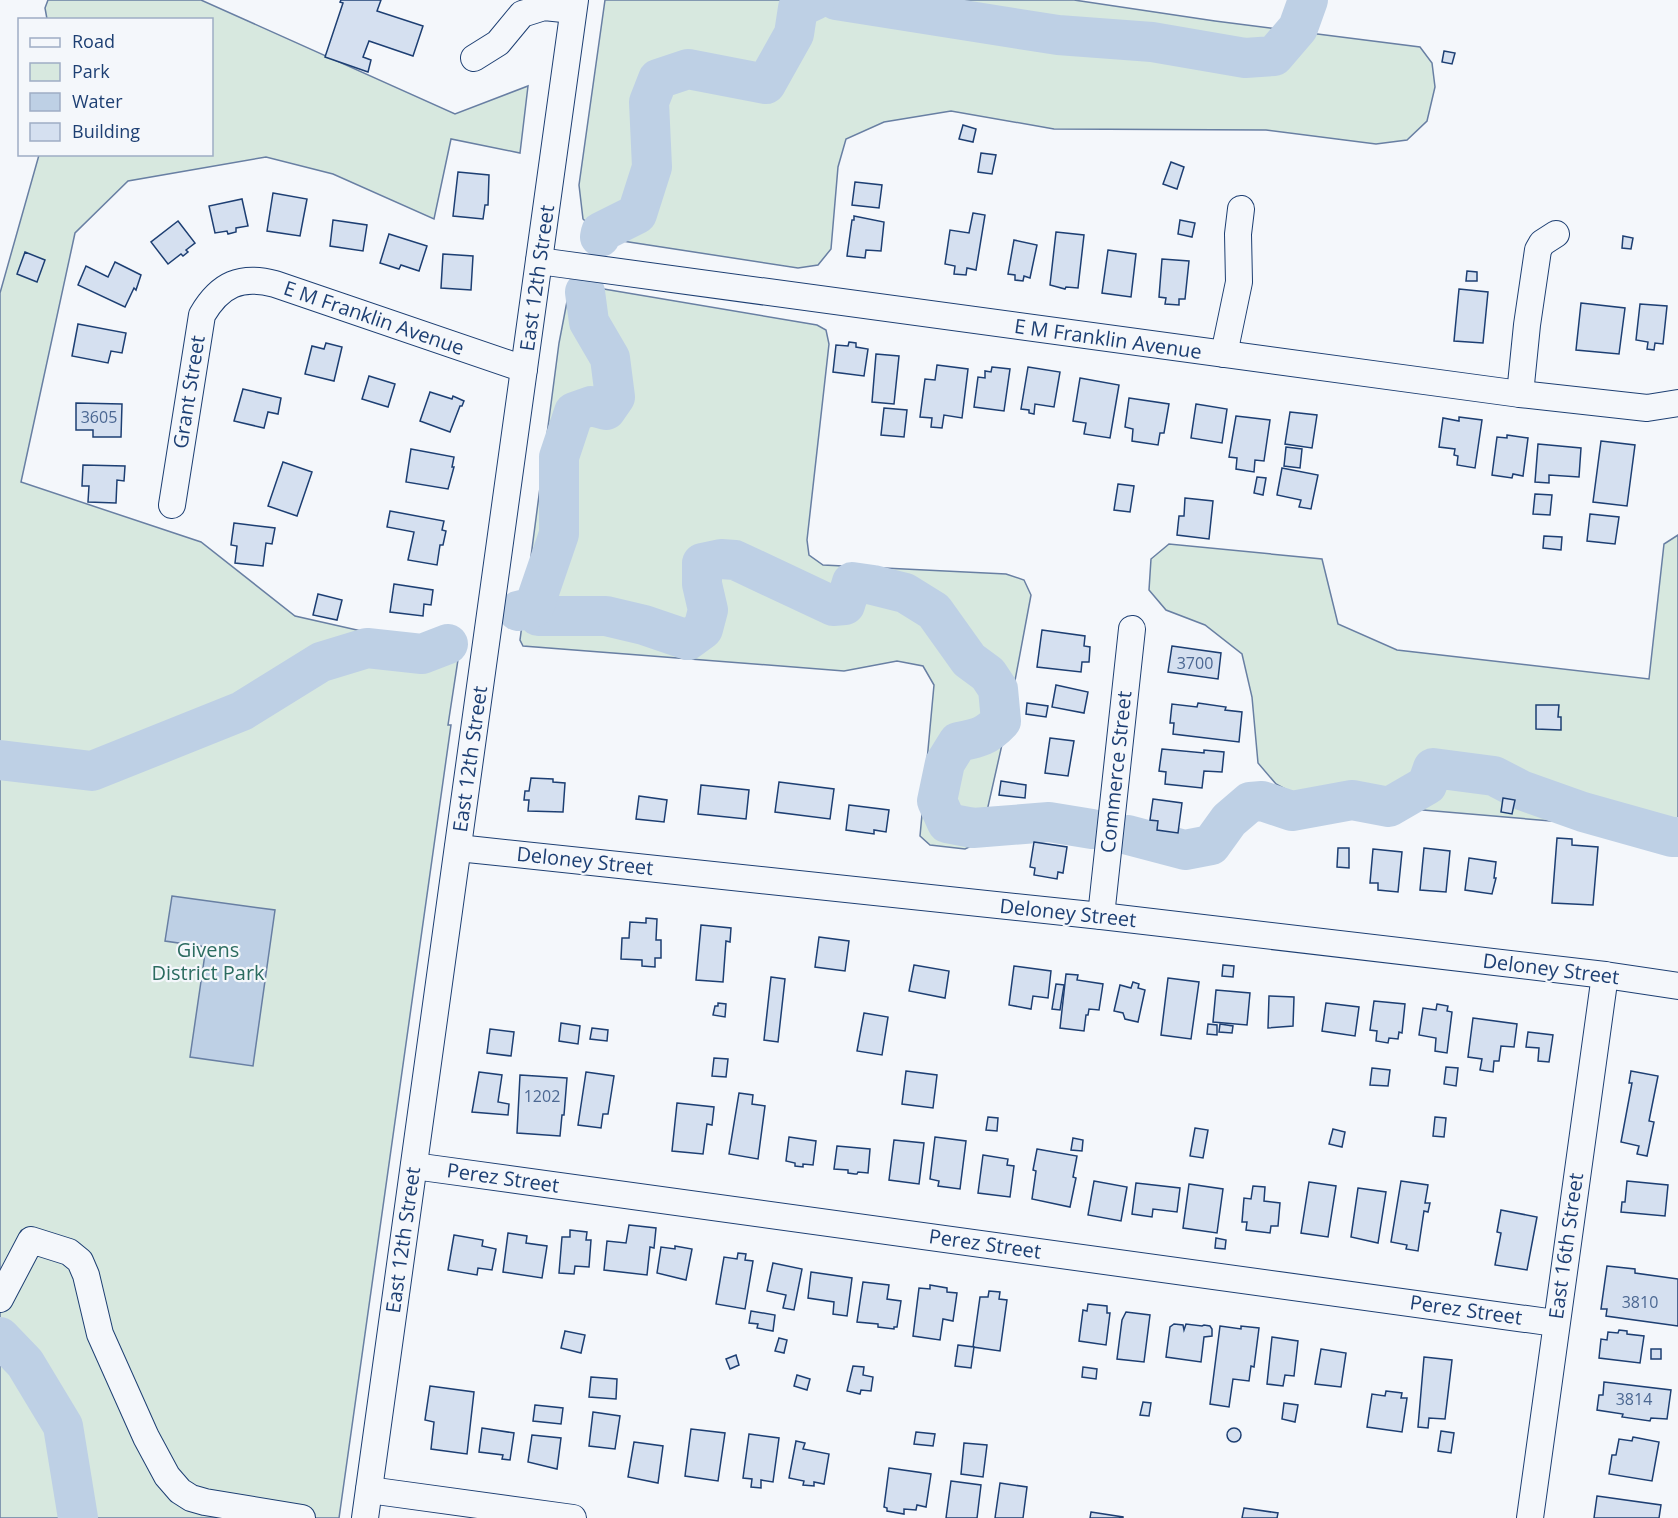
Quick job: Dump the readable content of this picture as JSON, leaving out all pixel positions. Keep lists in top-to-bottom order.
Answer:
{
  "streets": {
    "street": [
      "East 12th Street",
      "E M Franklin Avenue",
      "Grant Street",
      "Commerce Street",
      "Deloney Street",
      "Perez Street",
      "East 16th Street"
    ]
  },
  "crossings": [
    ["East 12th Street", "E M Franklin Avenue"],
    ["East 12th Street", "Deloney Street"],
    ["East 12th Street", "Perez Street"],
    ["E M Franklin Avenue", "Grant Street"],
    ["Commerce Street", "Deloney Street"],
    ["Deloney Street", "East 16th Street"],
    ["Perez Street", "East 16th Street"]
  ],
  "parks": ["Givens District Park"],
  "house_numbers": [
    "3605",
    "3700",
    "1202",
    "3810",
    "3814"
  ],
  "legend": [
    "Road",
    "Park",
    "Water",
    "Building"
  ]
}
